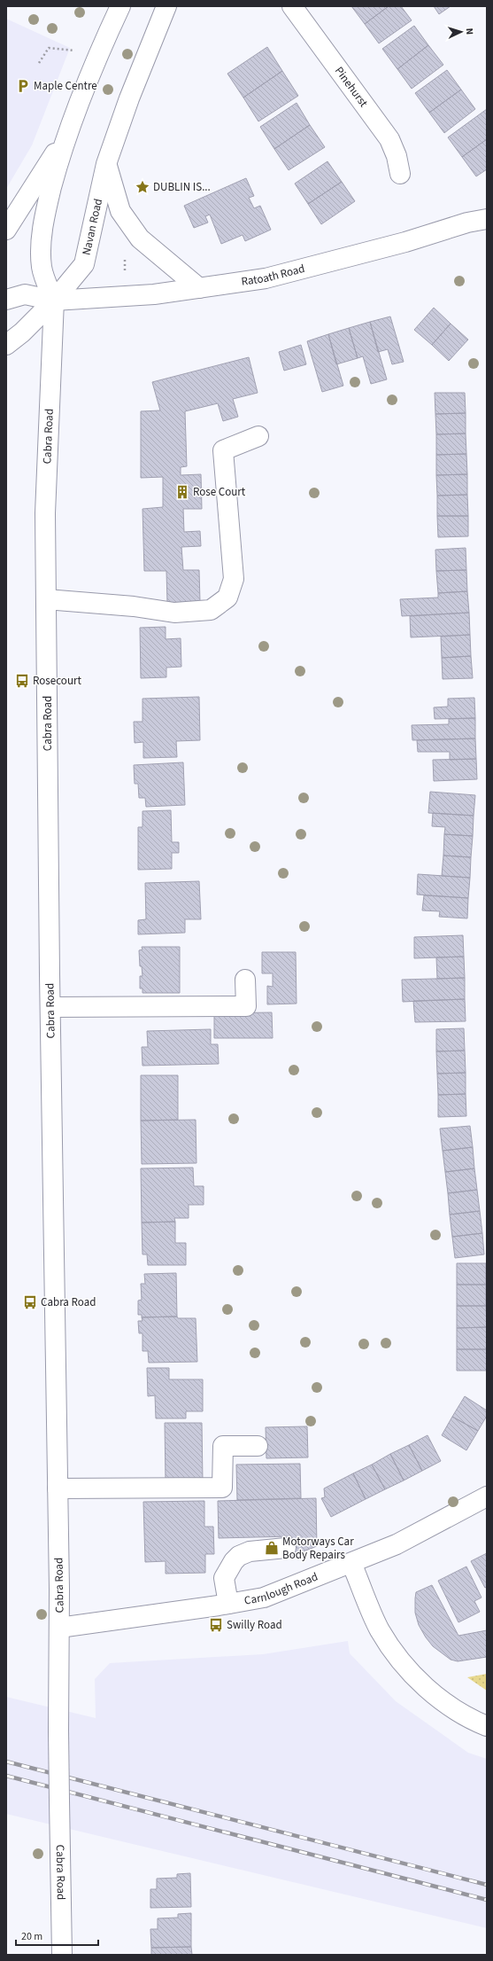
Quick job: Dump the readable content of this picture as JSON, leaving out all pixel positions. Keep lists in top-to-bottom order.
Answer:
{
  "streets": {
    "main road": [
      "Pinehurst",
      "Navan Road",
      "Ratoath Road",
      "Cabra Road",
      "Carnlough Road"
    ]
  },
  "crossings": [
    ["Navan Road", "Ratoath Road"],
    ["Navan Road", "Cabra Road"],
    ["Ratoath Road", "Cabra Road"],
    ["Cabra Road", "Carnlough Road"]
  ],
  "places": {
    "parking": ["Maple Centre"],
    "place": ["DUBLIN IS..."],
    "building": ["Rose Court"],
    "bus stop": ["Rosecourt", "Cabra Road", "Swilly Road"],
    "shop": ["Motorways Car Body Repairs"]
  },
  "scale_bar": "20 m",
  "north": "right"
}
